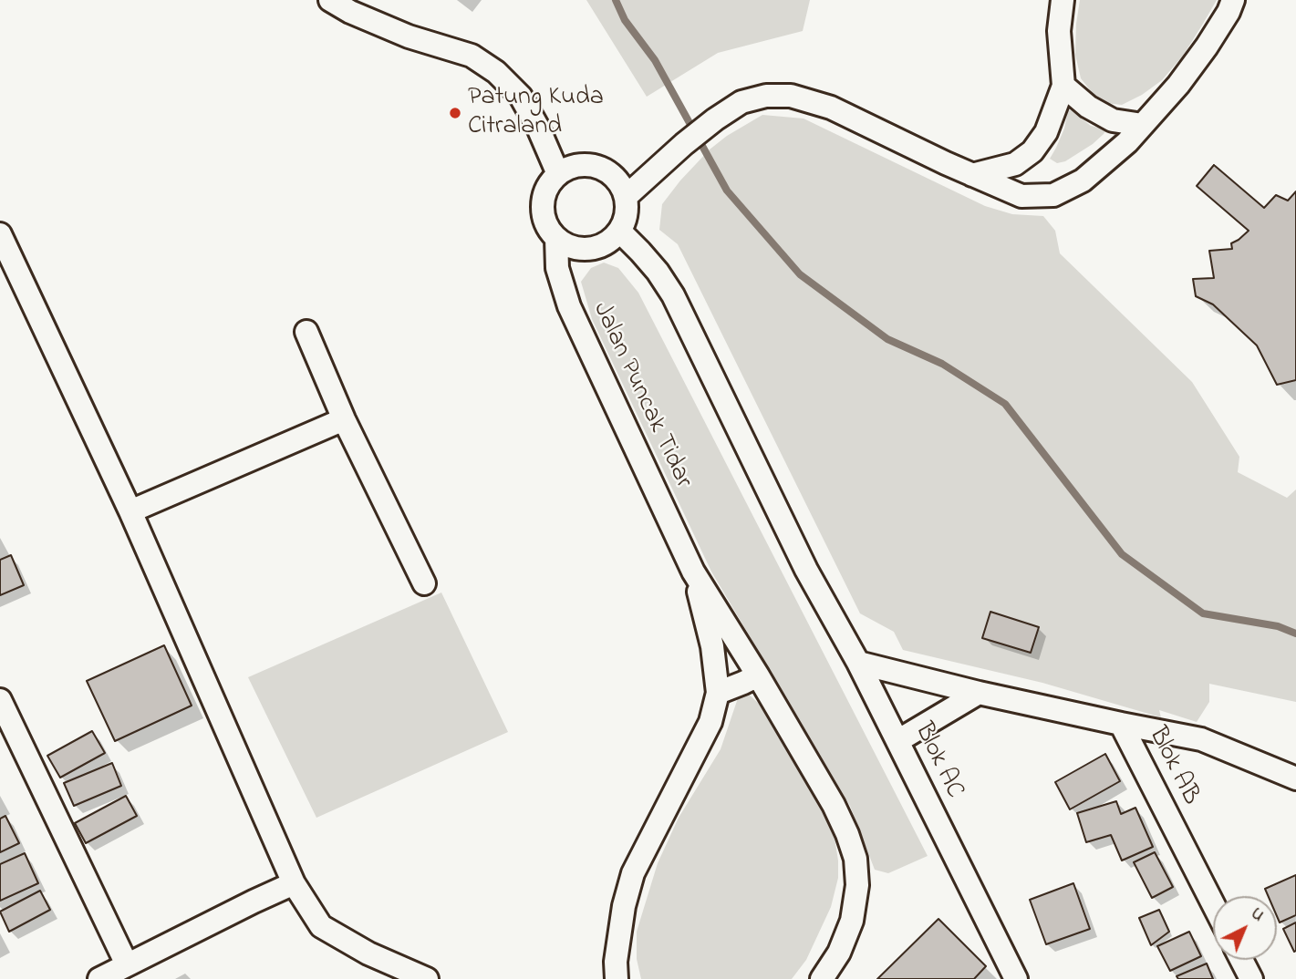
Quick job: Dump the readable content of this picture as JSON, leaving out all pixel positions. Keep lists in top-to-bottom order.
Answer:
{
  "streets": {
    "street": ["Jalan Puncak Tidar", "Blok AC", "Blok AB"]
  },
  "crossings": [
    ["Jalan Puncak Tidar", "Blok AC"],
    ["Blok AC", "Blok AB"]
  ],
  "places": ["Patung Kuda Citraland"],
  "north": "top right"
}
